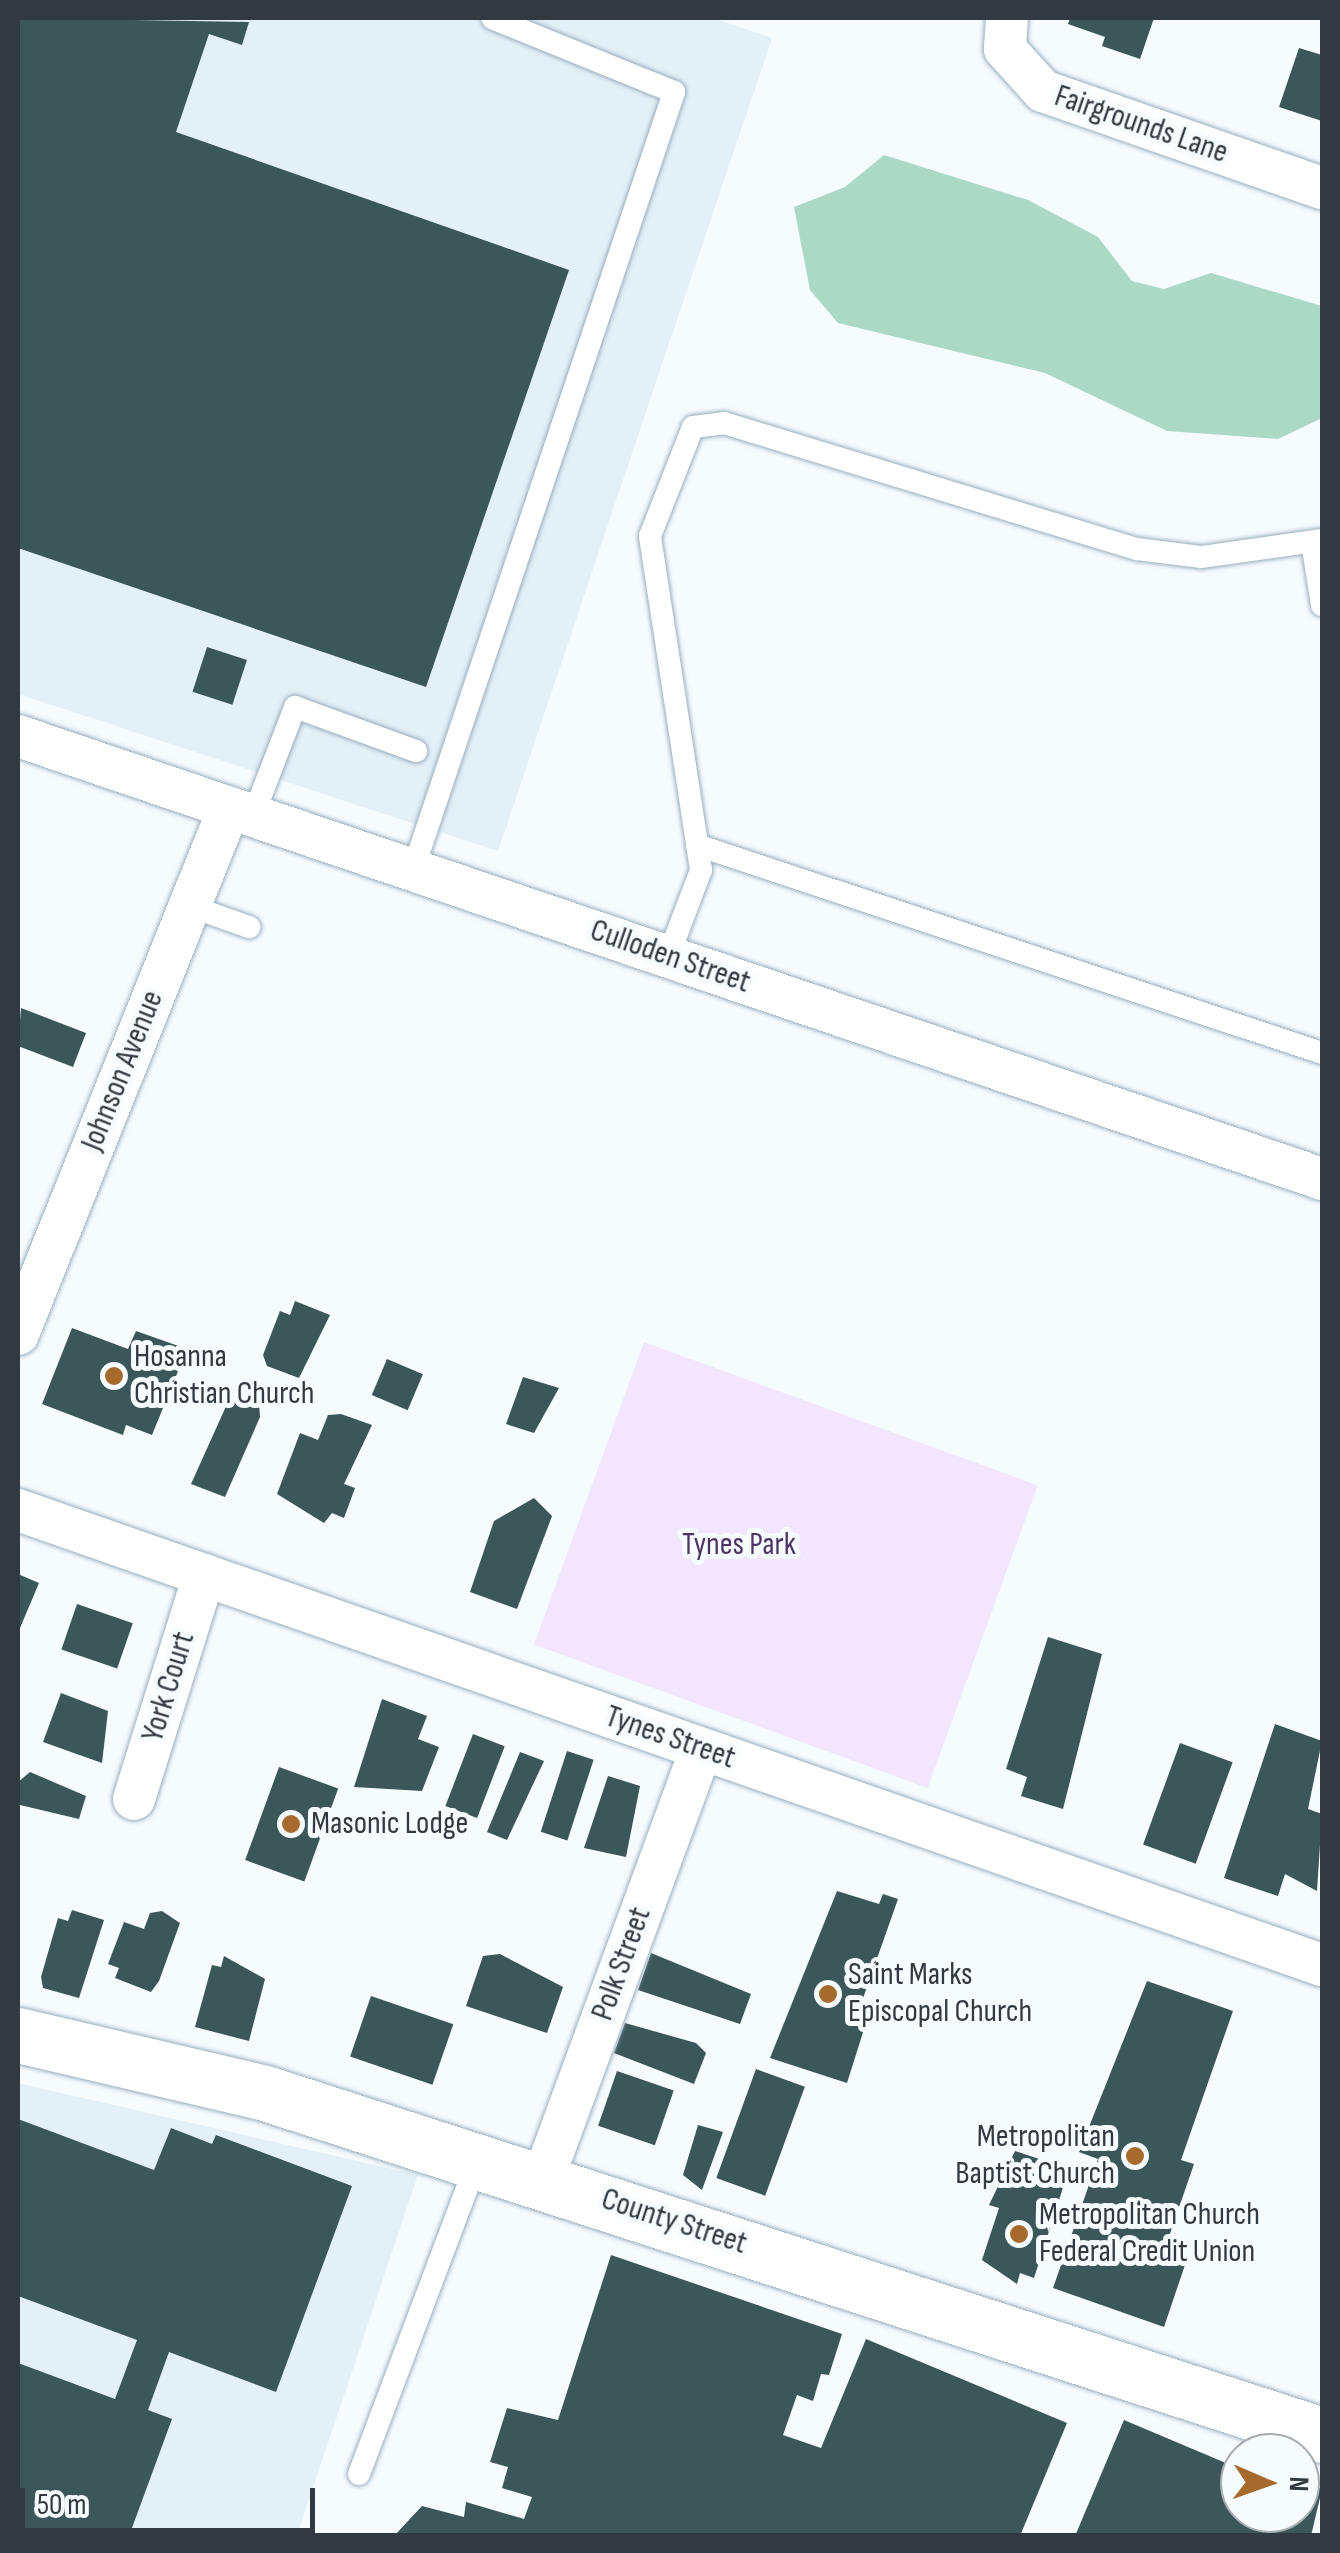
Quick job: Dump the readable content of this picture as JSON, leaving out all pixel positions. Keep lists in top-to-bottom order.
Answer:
{
  "streets": {
    "street": [
      "Fairgrounds Lane",
      "Culloden Street",
      "Johnson Avenue",
      "York Court",
      "Tynes Street",
      "Polk Street",
      "County Street"
    ]
  },
  "crossings": [
    ["Culloden Street", "Johnson Avenue"],
    ["York Court", "Tynes Street"],
    ["Tynes Street", "Polk Street"],
    ["Polk Street", "County Street"]
  ],
  "parks": ["Tynes Park"],
  "places": [
    "Hosanna Christian Church",
    "Masonic Lodge",
    "Saint Marks Episcopal Church",
    "Metropolitan Baptist Church",
    "Metropolitan Church Federal Credit Union"
  ],
  "scale_bar": "50 m",
  "north": "right"
}
